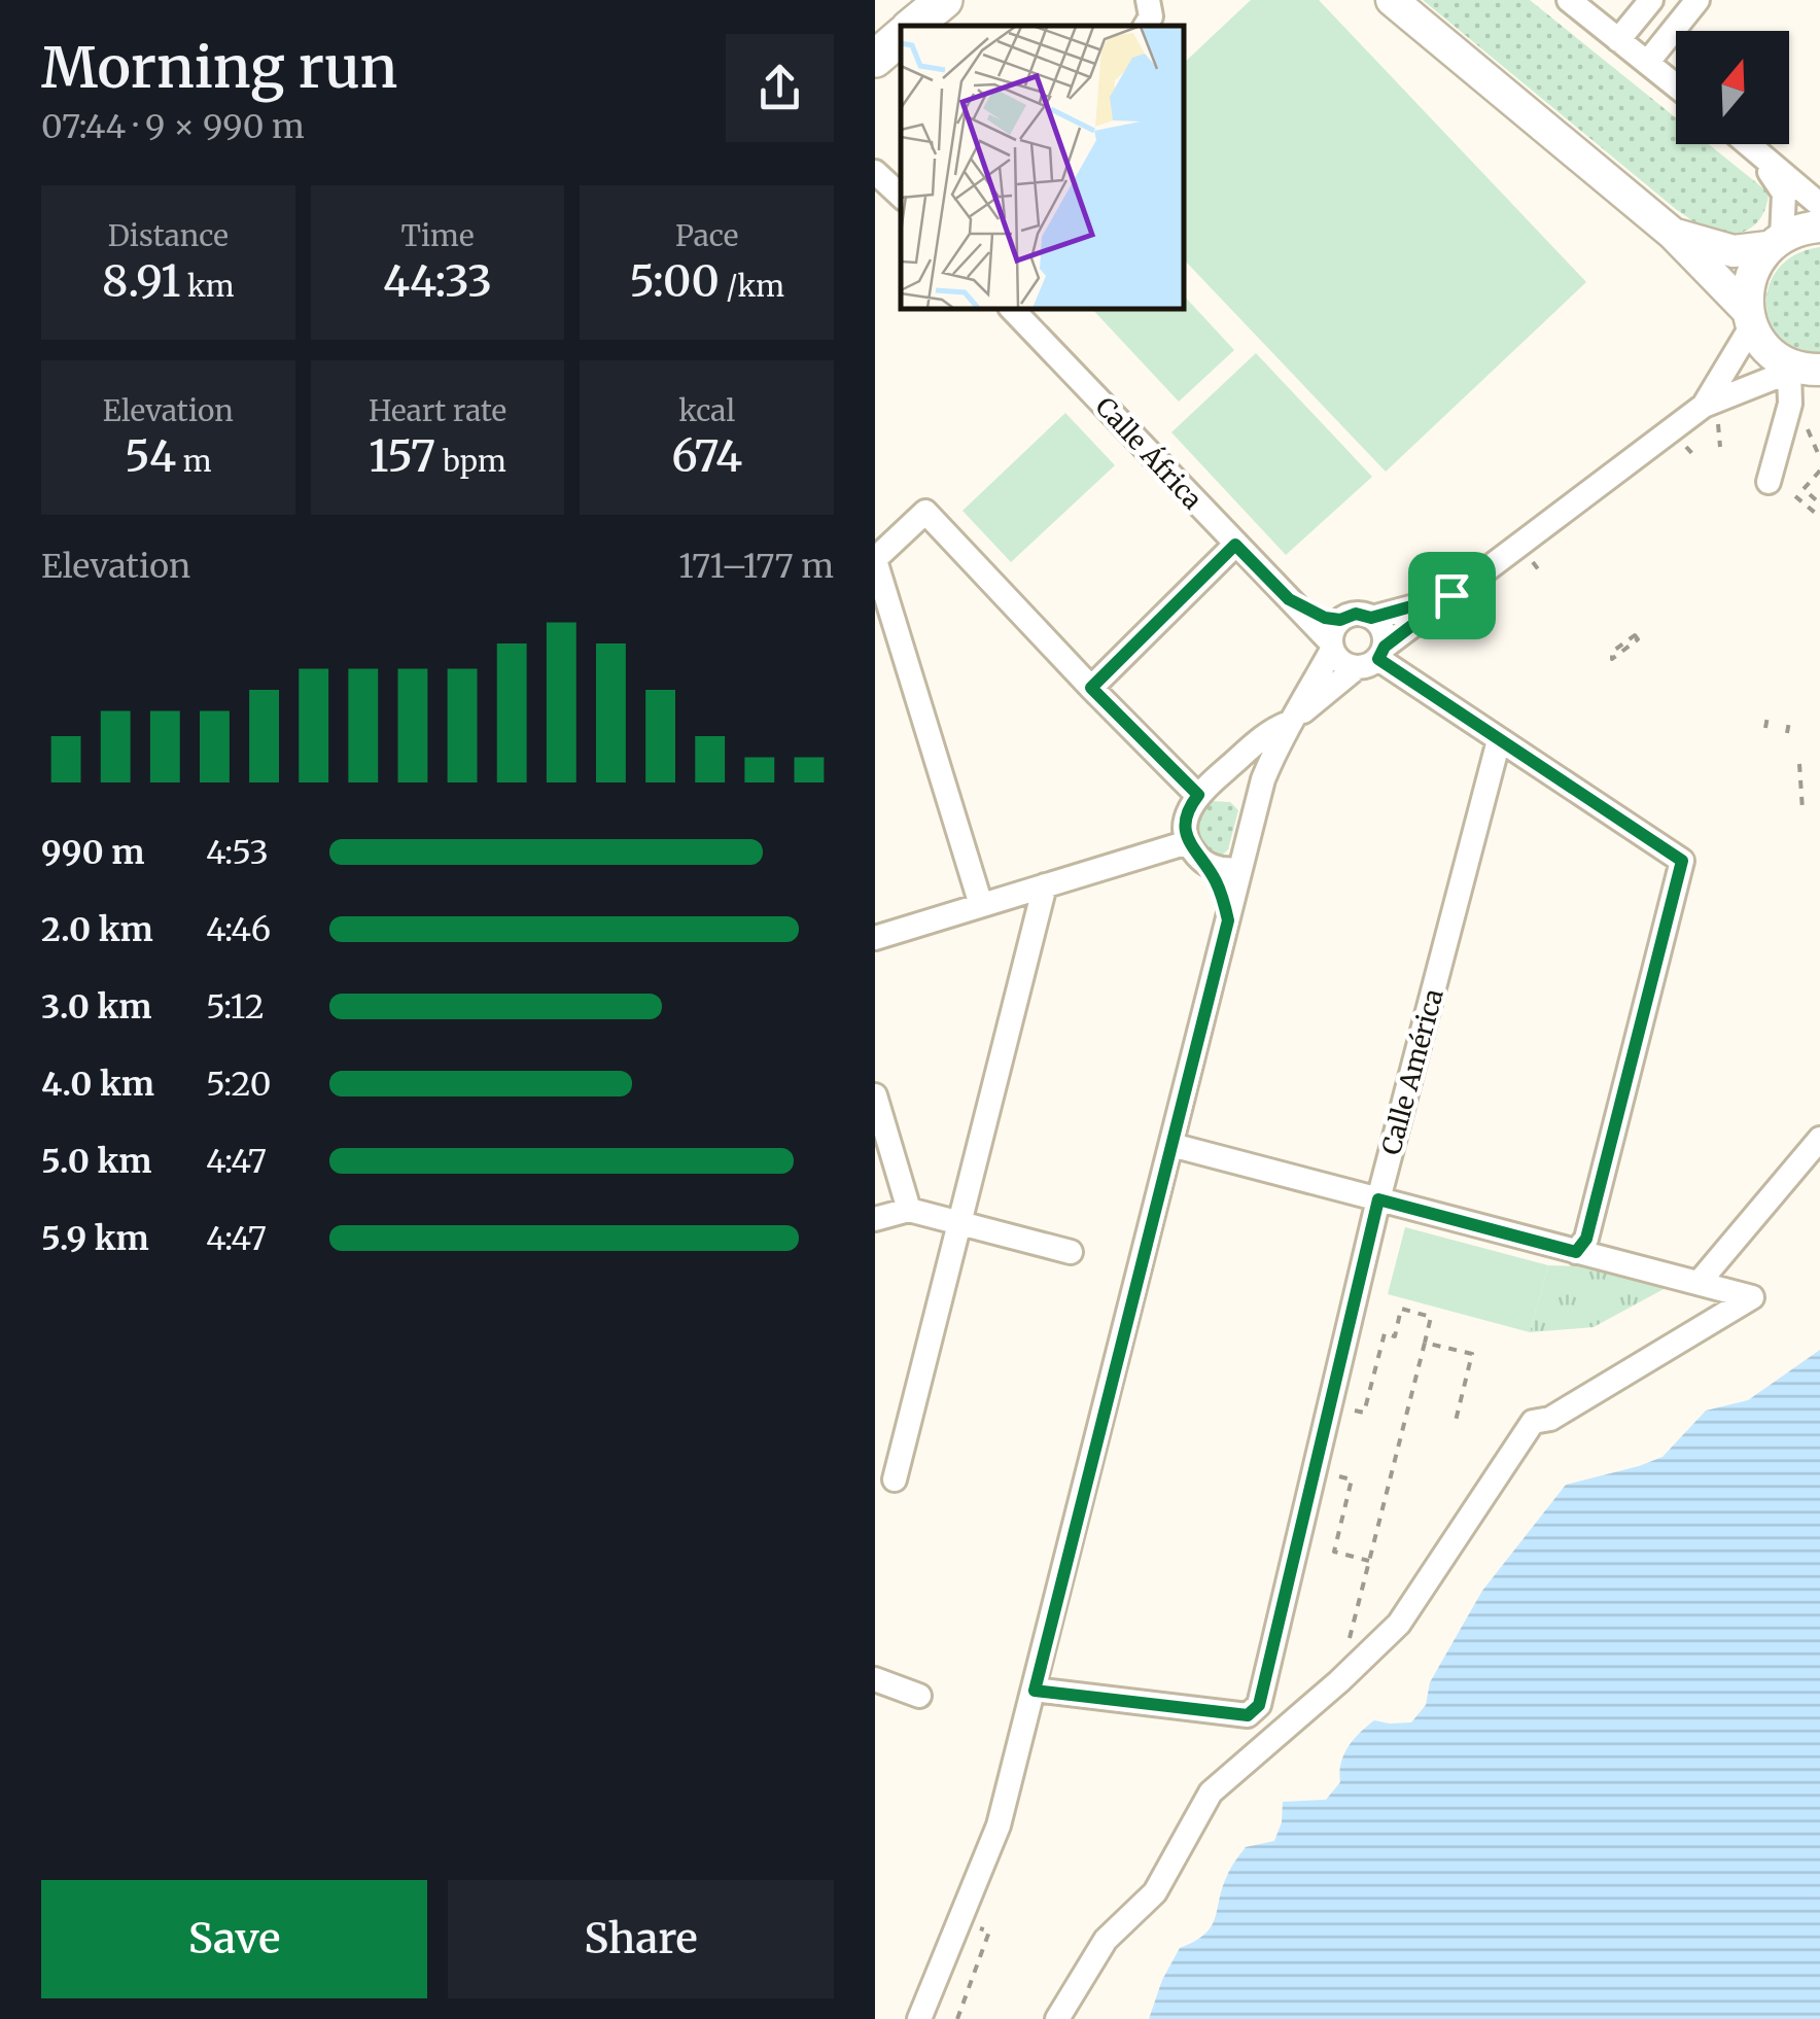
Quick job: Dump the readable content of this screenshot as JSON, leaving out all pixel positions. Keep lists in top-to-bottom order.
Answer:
{
  "streets": {
    "street": ["Calle África", "Calle América"]
  },
  "north": "top",
  "page": {
    "heading": ["Morning run", "07:44 · 9 × 990 m"],
    "stats": [
      ["Distance", "8.91 km"],
      ["Time", "44:33"],
      ["Pace", "5:00 /km"],
      ["Elevation", "54 m"],
      ["Heart rate", "157 bpm"],
      ["kcal", "674"]
    ],
    "chart": ["Elevation", "171–177 m"],
    "list": [
      {
        "name": "990 m",
        "note": "4:53"
      },
      {
        "name": "2.0 km",
        "note": "4:46"
      },
      {
        "name": "3.0 km",
        "note": "5:12"
      },
      {
        "name": "4.0 km",
        "note": "5:20"
      },
      {
        "name": "5.0 km",
        "note": "4:47"
      },
      {
        "name": "5.9 km",
        "note": "4:47"
      }
    ],
    "buttons": ["Save", "Share"]
  }
}
